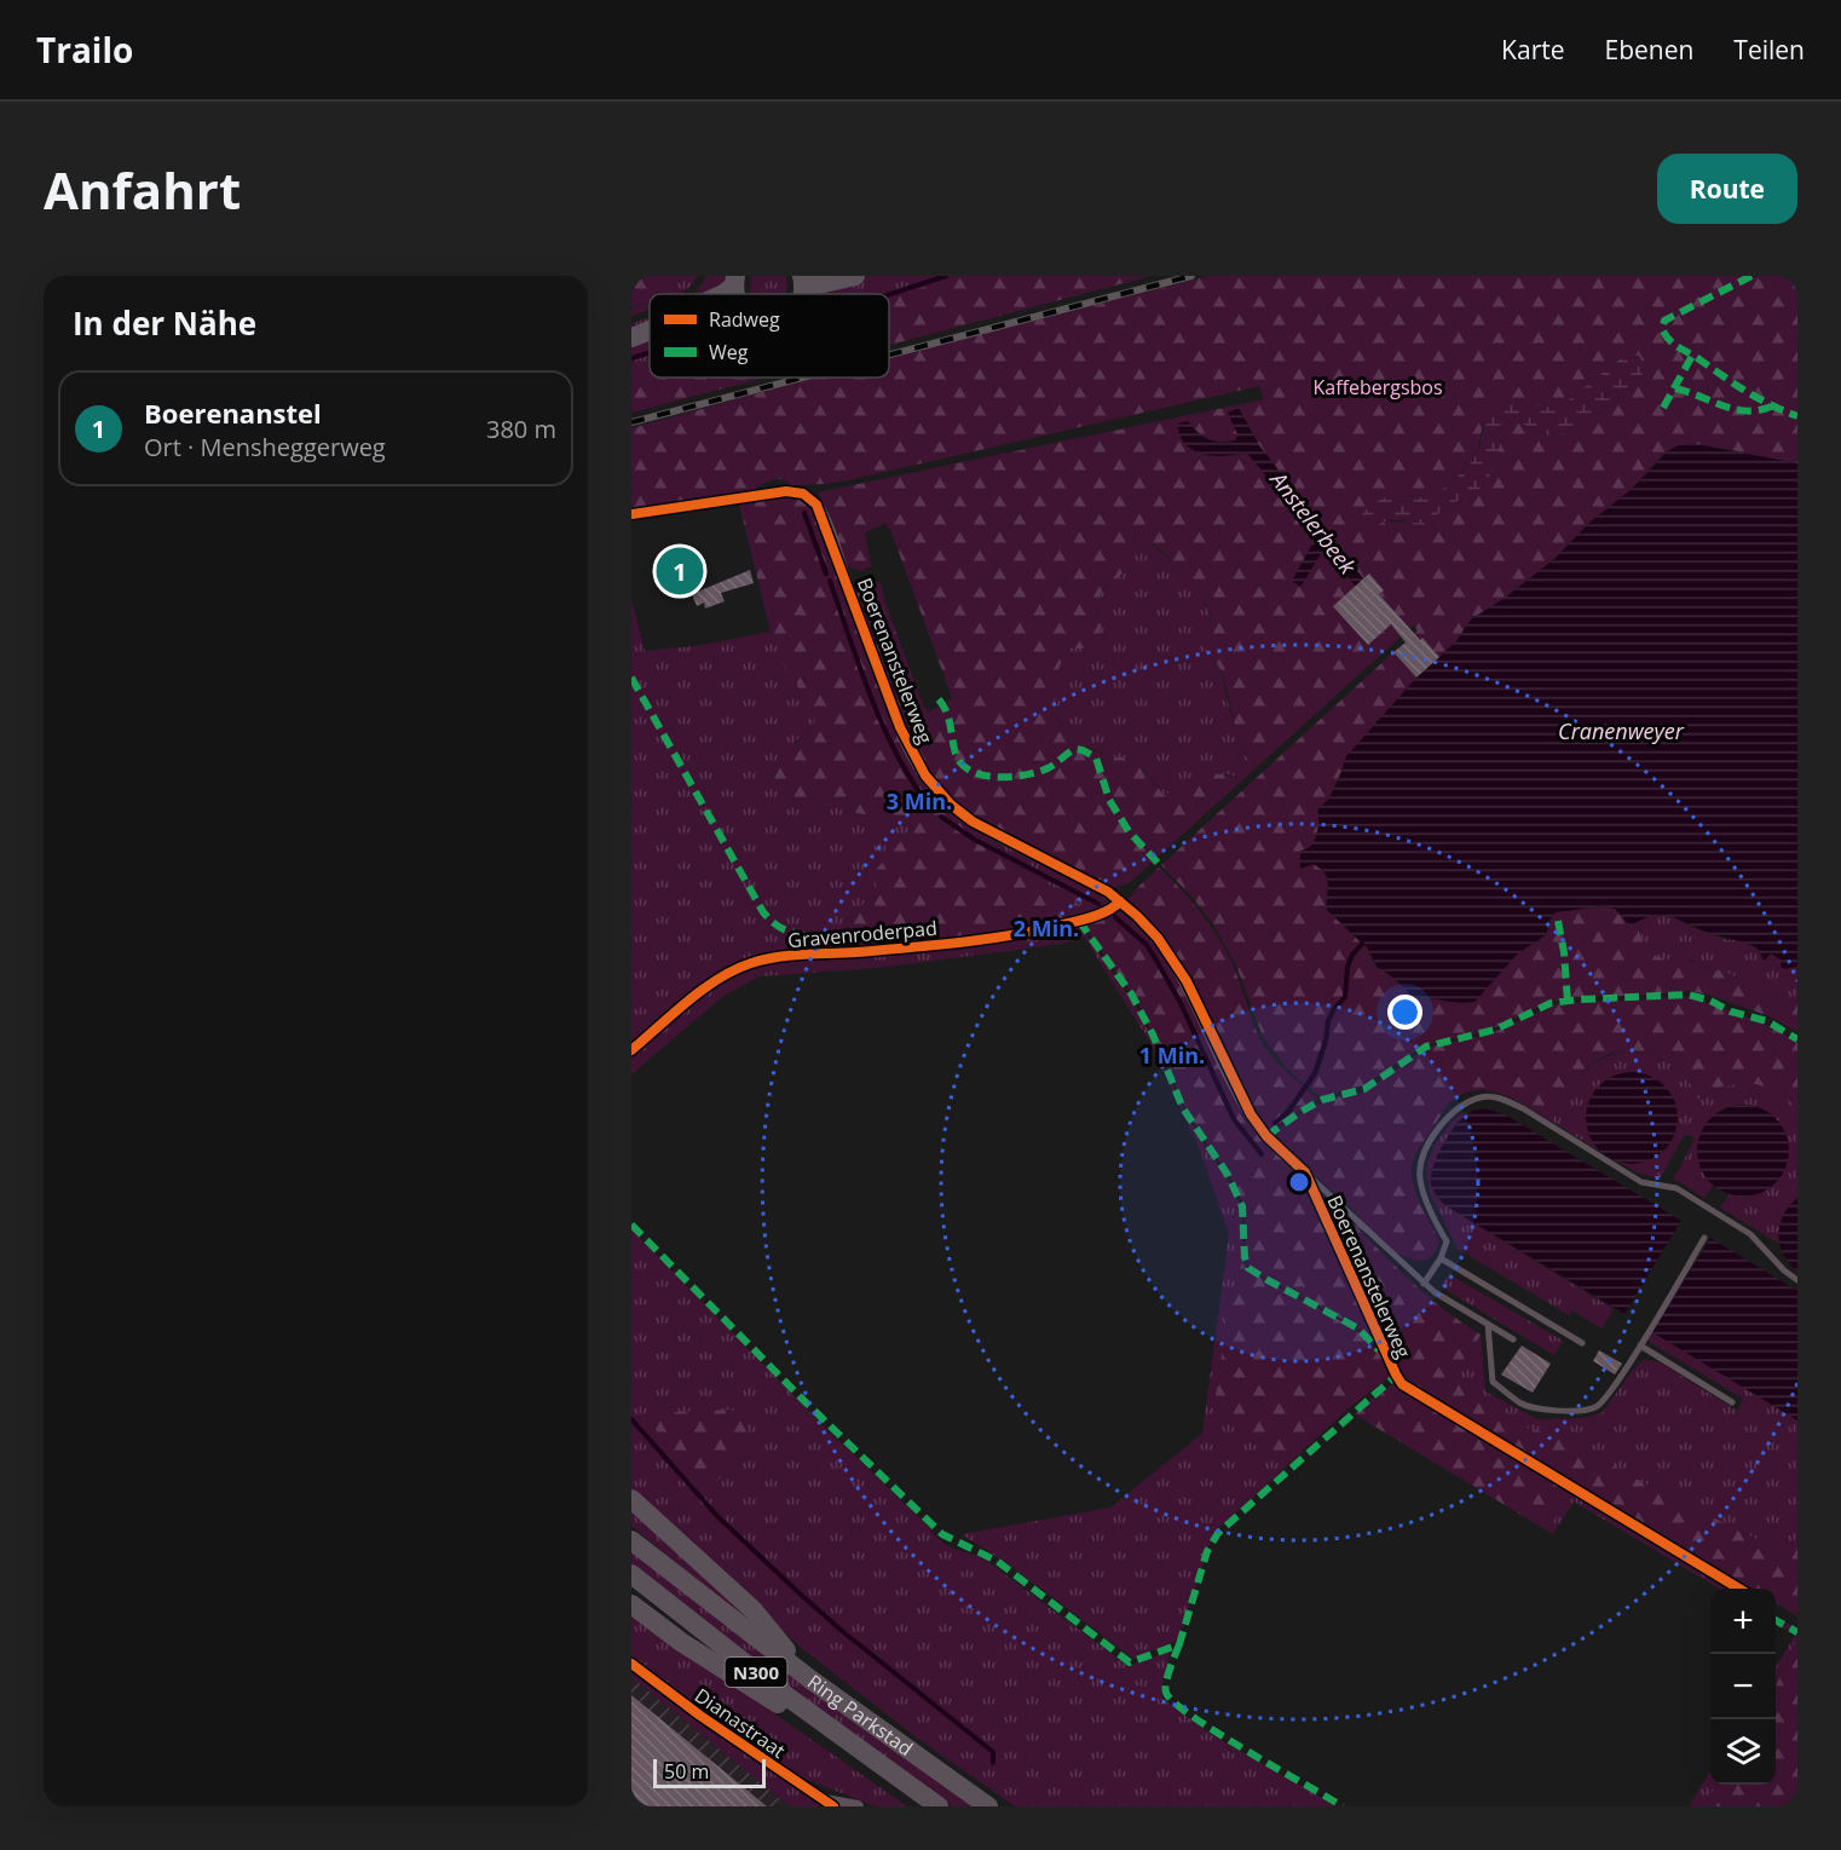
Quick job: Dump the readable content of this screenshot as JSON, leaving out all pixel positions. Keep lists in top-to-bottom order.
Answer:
{
  "streets": {
    "highway": ["N300", "Ring Parkstad"],
    "street": ["Boerenanstelerweg"],
    "cycle path": ["Gravenroderpad", "Dianastraat"]
  },
  "crossings": [
    ["N300", "Ring Parkstad"]
  ],
  "water": ["Anstelerbeek", "Cranenweyer"],
  "parks": ["Kaffebergsbos"],
  "legend": ["Radweg", "Weg"],
  "scale_bar": "50 m",
  "page": {
    "header": "Trailo",
    "nav": ["Karte", "Ebenen", "Teilen"],
    "buttons": "Route",
    "title": "Anfahrt",
    "heading": "In der Nähe",
    "list": [
      {
        "mark": "1",
        "name": "Boerenanstel",
        "note": "Ort · Mensheggerweg",
        "value": "380 m"
      }
    ],
    "pins": "1",
    "map_buttons": ["+", "−"],
    "scale": "50 m"
  },
  "rings": ["3 Min.", "2 Min.", "1 Min."]
}
